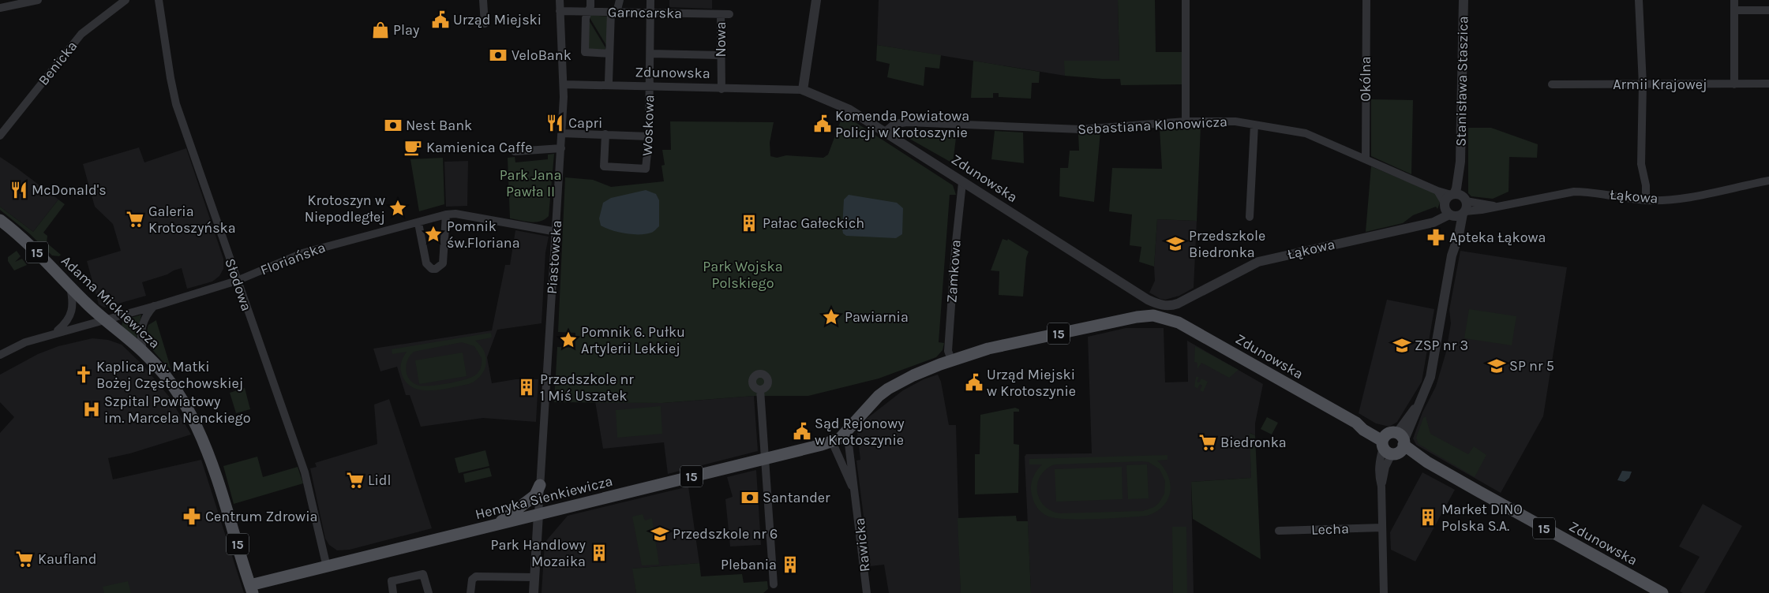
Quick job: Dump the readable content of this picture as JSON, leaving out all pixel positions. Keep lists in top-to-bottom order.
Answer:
{
  "streets": {
    "main road": [
      "Zdunowska",
      "15",
      "Adama Mickiewicza",
      "Henryka Sienkiewicza"
    ],
    "street": [
      "Garncarska",
      "Nowa",
      "Benicka",
      "Okólna",
      "Stanisława Staszica",
      "Armii Krajowej",
      "Woskowa",
      "Sebastiana Klonowicza",
      "Łąkowa",
      "Piastowska",
      "Floriańska",
      "Zamkowa",
      "Słodowa",
      "Lecha",
      "Rawicka"
    ]
  },
  "crossings": [
    ["Garncarska", "Nowa"],
    ["Garncarska", "Woskowa"],
    ["Garncarska", "Piastowska"],
    ["Nowa", "Zdunowska"],
    ["Zdunowska", "Stanisława Staszica"],
    ["Zdunowska", "Woskowa"],
    ["Zdunowska", "Sebastiana Klonowicza"],
    ["Zdunowska", "Łąkowa"],
    ["Zdunowska", "15"],
    ["Zdunowska", "Piastowska"],
    ["Zdunowska", "Zamkowa"],
    ["Okólna", "Sebastiana Klonowicza"],
    ["Stanisława Staszica", "Sebastiana Klonowicza"],
    ["Stanisława Staszica", "Łąkowa"],
    ["Stanisława Staszica", "Lecha"],
    ["Sebastiana Klonowicza", "Łąkowa"],
    ["15", "Zamkowa"],
    ["15", "Henryka Sienkiewicza"],
    ["15", "Rawicka"],
    ["Piastowska", "Floriańska"],
    ["Piastowska", "Henryka Sienkiewicza"],
    ["Floriańska", "Słodowa"],
    ["Floriańska", "Adama Mickiewicza"],
    ["Słodowa", "Henryka Sienkiewicza"],
    ["Adama Mickiewicza", "Henryka Sienkiewicza"],
    ["Henryka Sienkiewicza", "Rawicka"]
  ],
  "parks": ["Park Jana Pawła II", "Park Wojska Polskiego"],
  "places": {
    "public building": [
      "Urząd Miejski",
      "Komenda Powiatowa Policji w Krotoszynie",
      "Urząd Miejski w Krotoszynie",
      "Sąd Rejonowy w Krotoszynie"
    ],
    "shop": ["Play"],
    "bank": ["VeloBank", "Nest Bank", "Santander"],
    "restaurant": ["Capri", "McDonald's"],
    "cafe": ["Kamienica Caffe"],
    "place": [
      "Krotoszyn w Niepodległej",
      "Pomnik św.Floriana",
      "Pawiarnia",
      "Pomnik 6. Pułku Artylerii Lekkiej"
    ],
    "supermarket": [
      "Galeria Krotoszyńska",
      "Biedronka",
      "Lidl",
      "Kaufland"
    ],
    "building": [
      "Pałac Gałeckich",
      "Przedszkole nr 1 Miś Uszatek",
      "Market DINO Polska S.A.",
      "Park Handlowy Mozaika",
      "Plebania"
    ],
    "pharmacy": ["Apteka Łąkowa", "Centrum Zdrowia"],
    "school or university": [
      "Przedszkole Biedronka",
      "ZSP nr 3",
      "SP nr 5",
      "Przedszkole nr 6"
    ],
    "church": ["Kaplica pw. Matki Bożej Częstochowskiej"],
    "hospital": ["Szpital Powiatowy im. Marcela Nenckiego"]
  }
}
